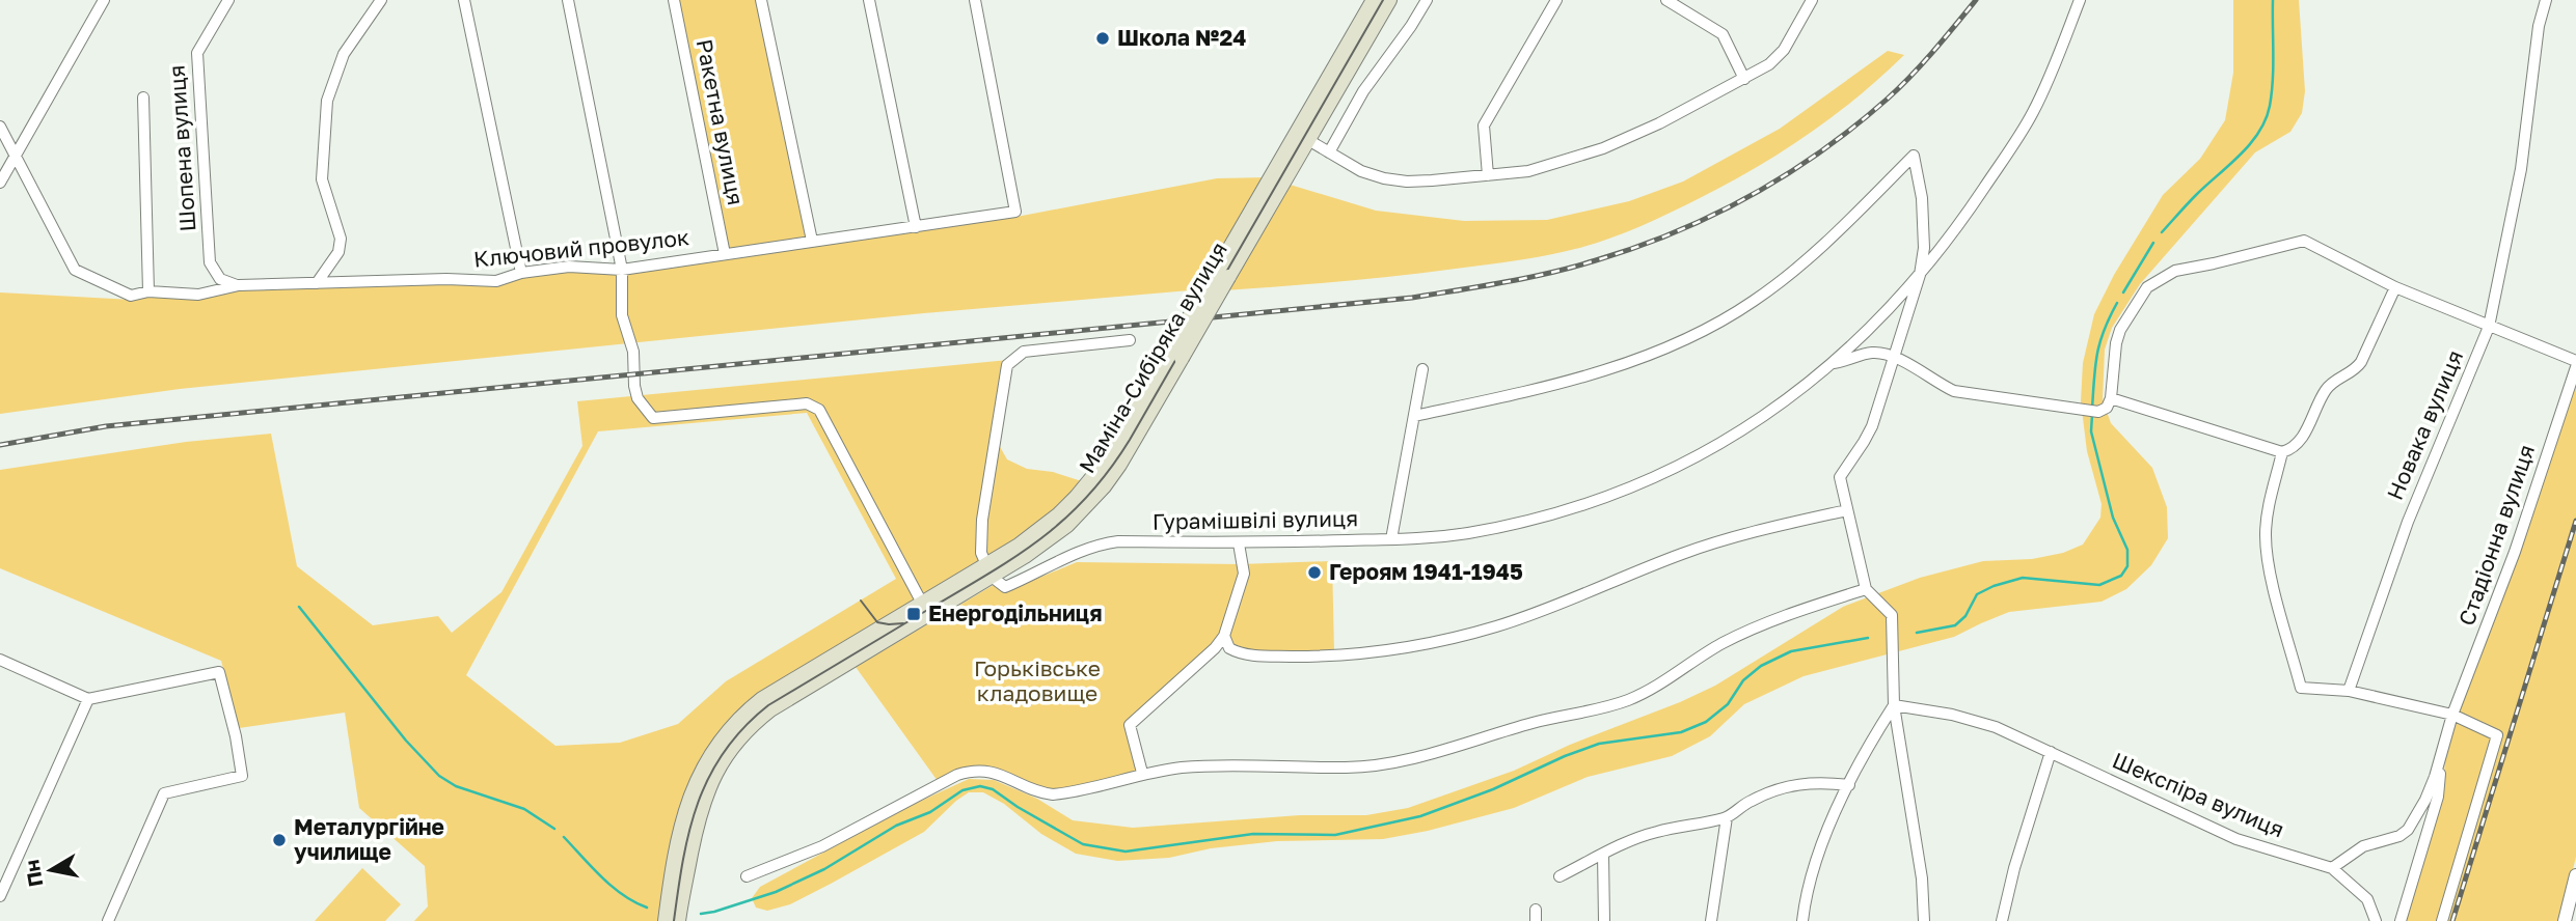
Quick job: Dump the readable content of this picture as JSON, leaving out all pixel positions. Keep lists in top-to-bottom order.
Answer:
{
  "streets": {
    "main road": ["Маміна-Сибіряка вулиця"],
    "street": [
      "Ракетна вулиця",
      "Шопена вулиця",
      "Ключовий провулок",
      "Новака вулиця",
      "Гурамішвілі вулиця",
      "Стадіонна вулиця",
      "Шекспіра вулиця"
    ]
  },
  "crossings": [
    ["Ракетна вулиця", "Ключовий провулок"],
    ["Шопена вулиця", "Ключовий провулок"],
    ["Маміна-Сибіряка вулиця", "Гурамішвілі вулиця"]
  ],
  "parks": ["Горьківське кладовище"],
  "places": {
    "other": ["Школа №24", "Героям 1941-1945", "Металургійне училище"],
    "transit": ["Енергодільниця"]
  },
  "north": "left"
}
